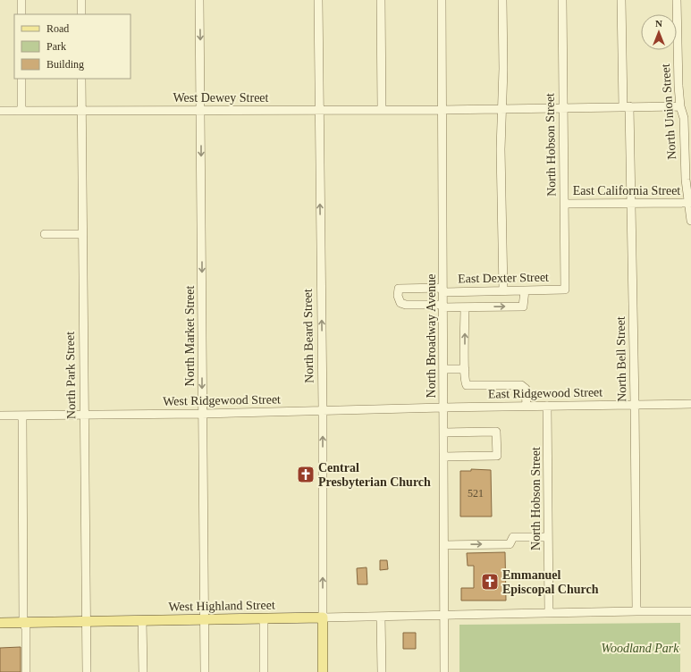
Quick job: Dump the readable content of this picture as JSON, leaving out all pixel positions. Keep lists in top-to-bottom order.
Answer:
{
  "streets": {
    "main road": ["North Beard Street", "West Highland Street"],
    "street": [
      "West Dewey Street",
      "North Union Street",
      "North Hobson Street",
      "East California Street",
      "East Dexter Street",
      "North Market Street",
      "North Broadway Avenue",
      "North Bell Street",
      "North Park Street",
      "East Ridgewood Street",
      "West Ridgewood Street"
    ]
  },
  "crossings": [
    ["West Dewey Street", "North Union Street"],
    ["West Dewey Street", "North Hobson Street"],
    ["West Dewey Street", "North Market Street"],
    ["West Dewey Street", "North Beard Street"],
    ["West Dewey Street", "North Broadway Avenue"],
    ["West Dewey Street", "North Bell Street"],
    ["West Dewey Street", "North Park Street"],
    ["North Union Street", "East California Street"],
    ["North Hobson Street", "East California Street"],
    ["North Hobson Street", "East Dexter Street"],
    ["North Hobson Street", "East Ridgewood Street"],
    ["North Hobson Street", "West Highland Street"],
    ["East California Street", "North Bell Street"],
    ["East Dexter Street", "North Broadway Avenue"],
    ["North Market Street", "West Ridgewood Street"],
    ["North Market Street", "West Highland Street"],
    ["North Beard Street", "West Ridgewood Street"],
    ["North Beard Street", "West Highland Street"],
    ["North Broadway Avenue", "East Ridgewood Street"],
    ["North Broadway Avenue", "West Ridgewood Street"],
    ["North Broadway Avenue", "West Highland Street"],
    ["North Bell Street", "East Ridgewood Street"],
    ["North Bell Street", "West Highland Street"],
    ["North Park Street", "West Ridgewood Street"],
    ["North Park Street", "West Highland Street"],
    ["East Ridgewood Street", "West Ridgewood Street"]
  ],
  "one_way": ["North Market Street", "North Beard Street"],
  "parks": ["Woodland Park"],
  "places": {
    "church": ["Central Presbyterian Church", "Emmanuel Episcopal Church"]
  },
  "house_numbers": ["521"],
  "legend": ["Road", "Park", "Building"],
  "north": "top"
}
